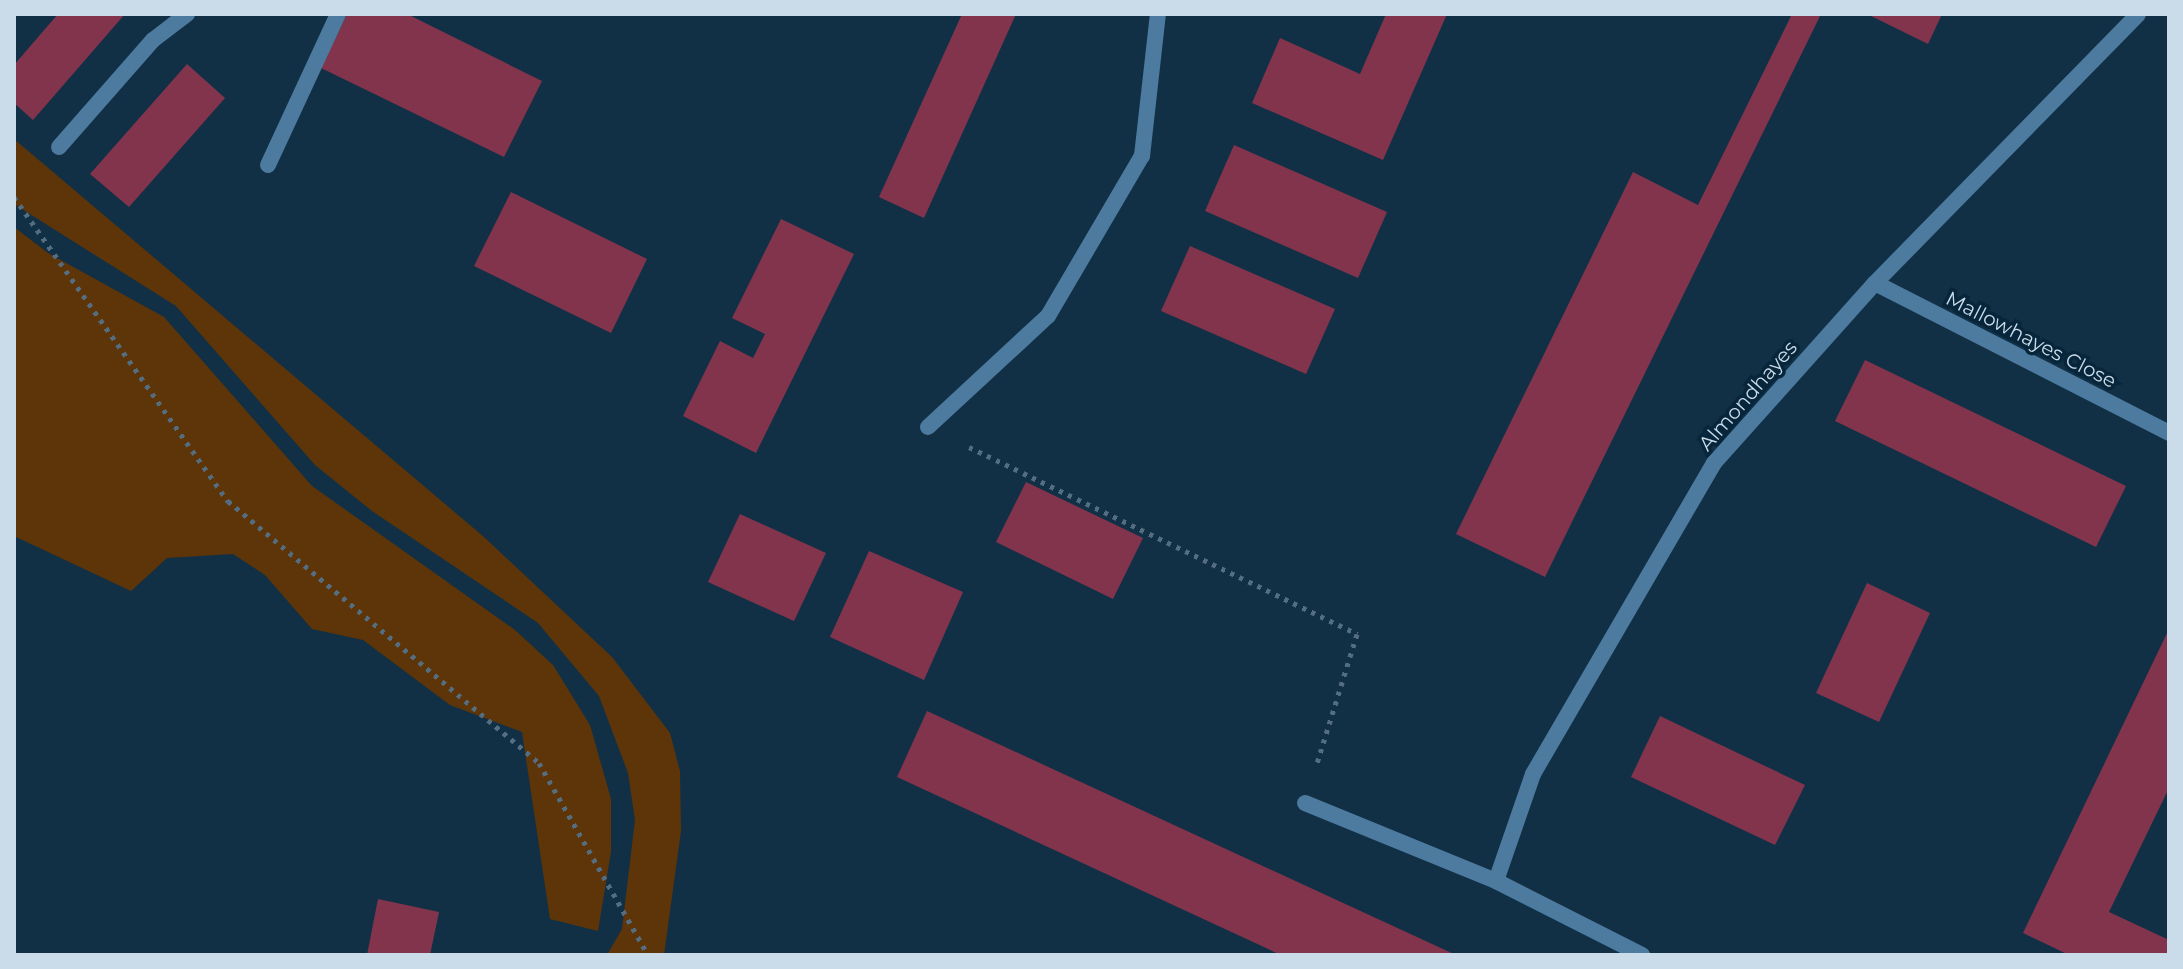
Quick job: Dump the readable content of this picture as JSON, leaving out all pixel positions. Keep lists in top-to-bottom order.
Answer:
{
  "streets": {
    "street": ["Mallowhayes Close", "Almondhayes"]
  },
  "crossings": [
    ["Mallowhayes Close", "Almondhayes"]
  ]
}
